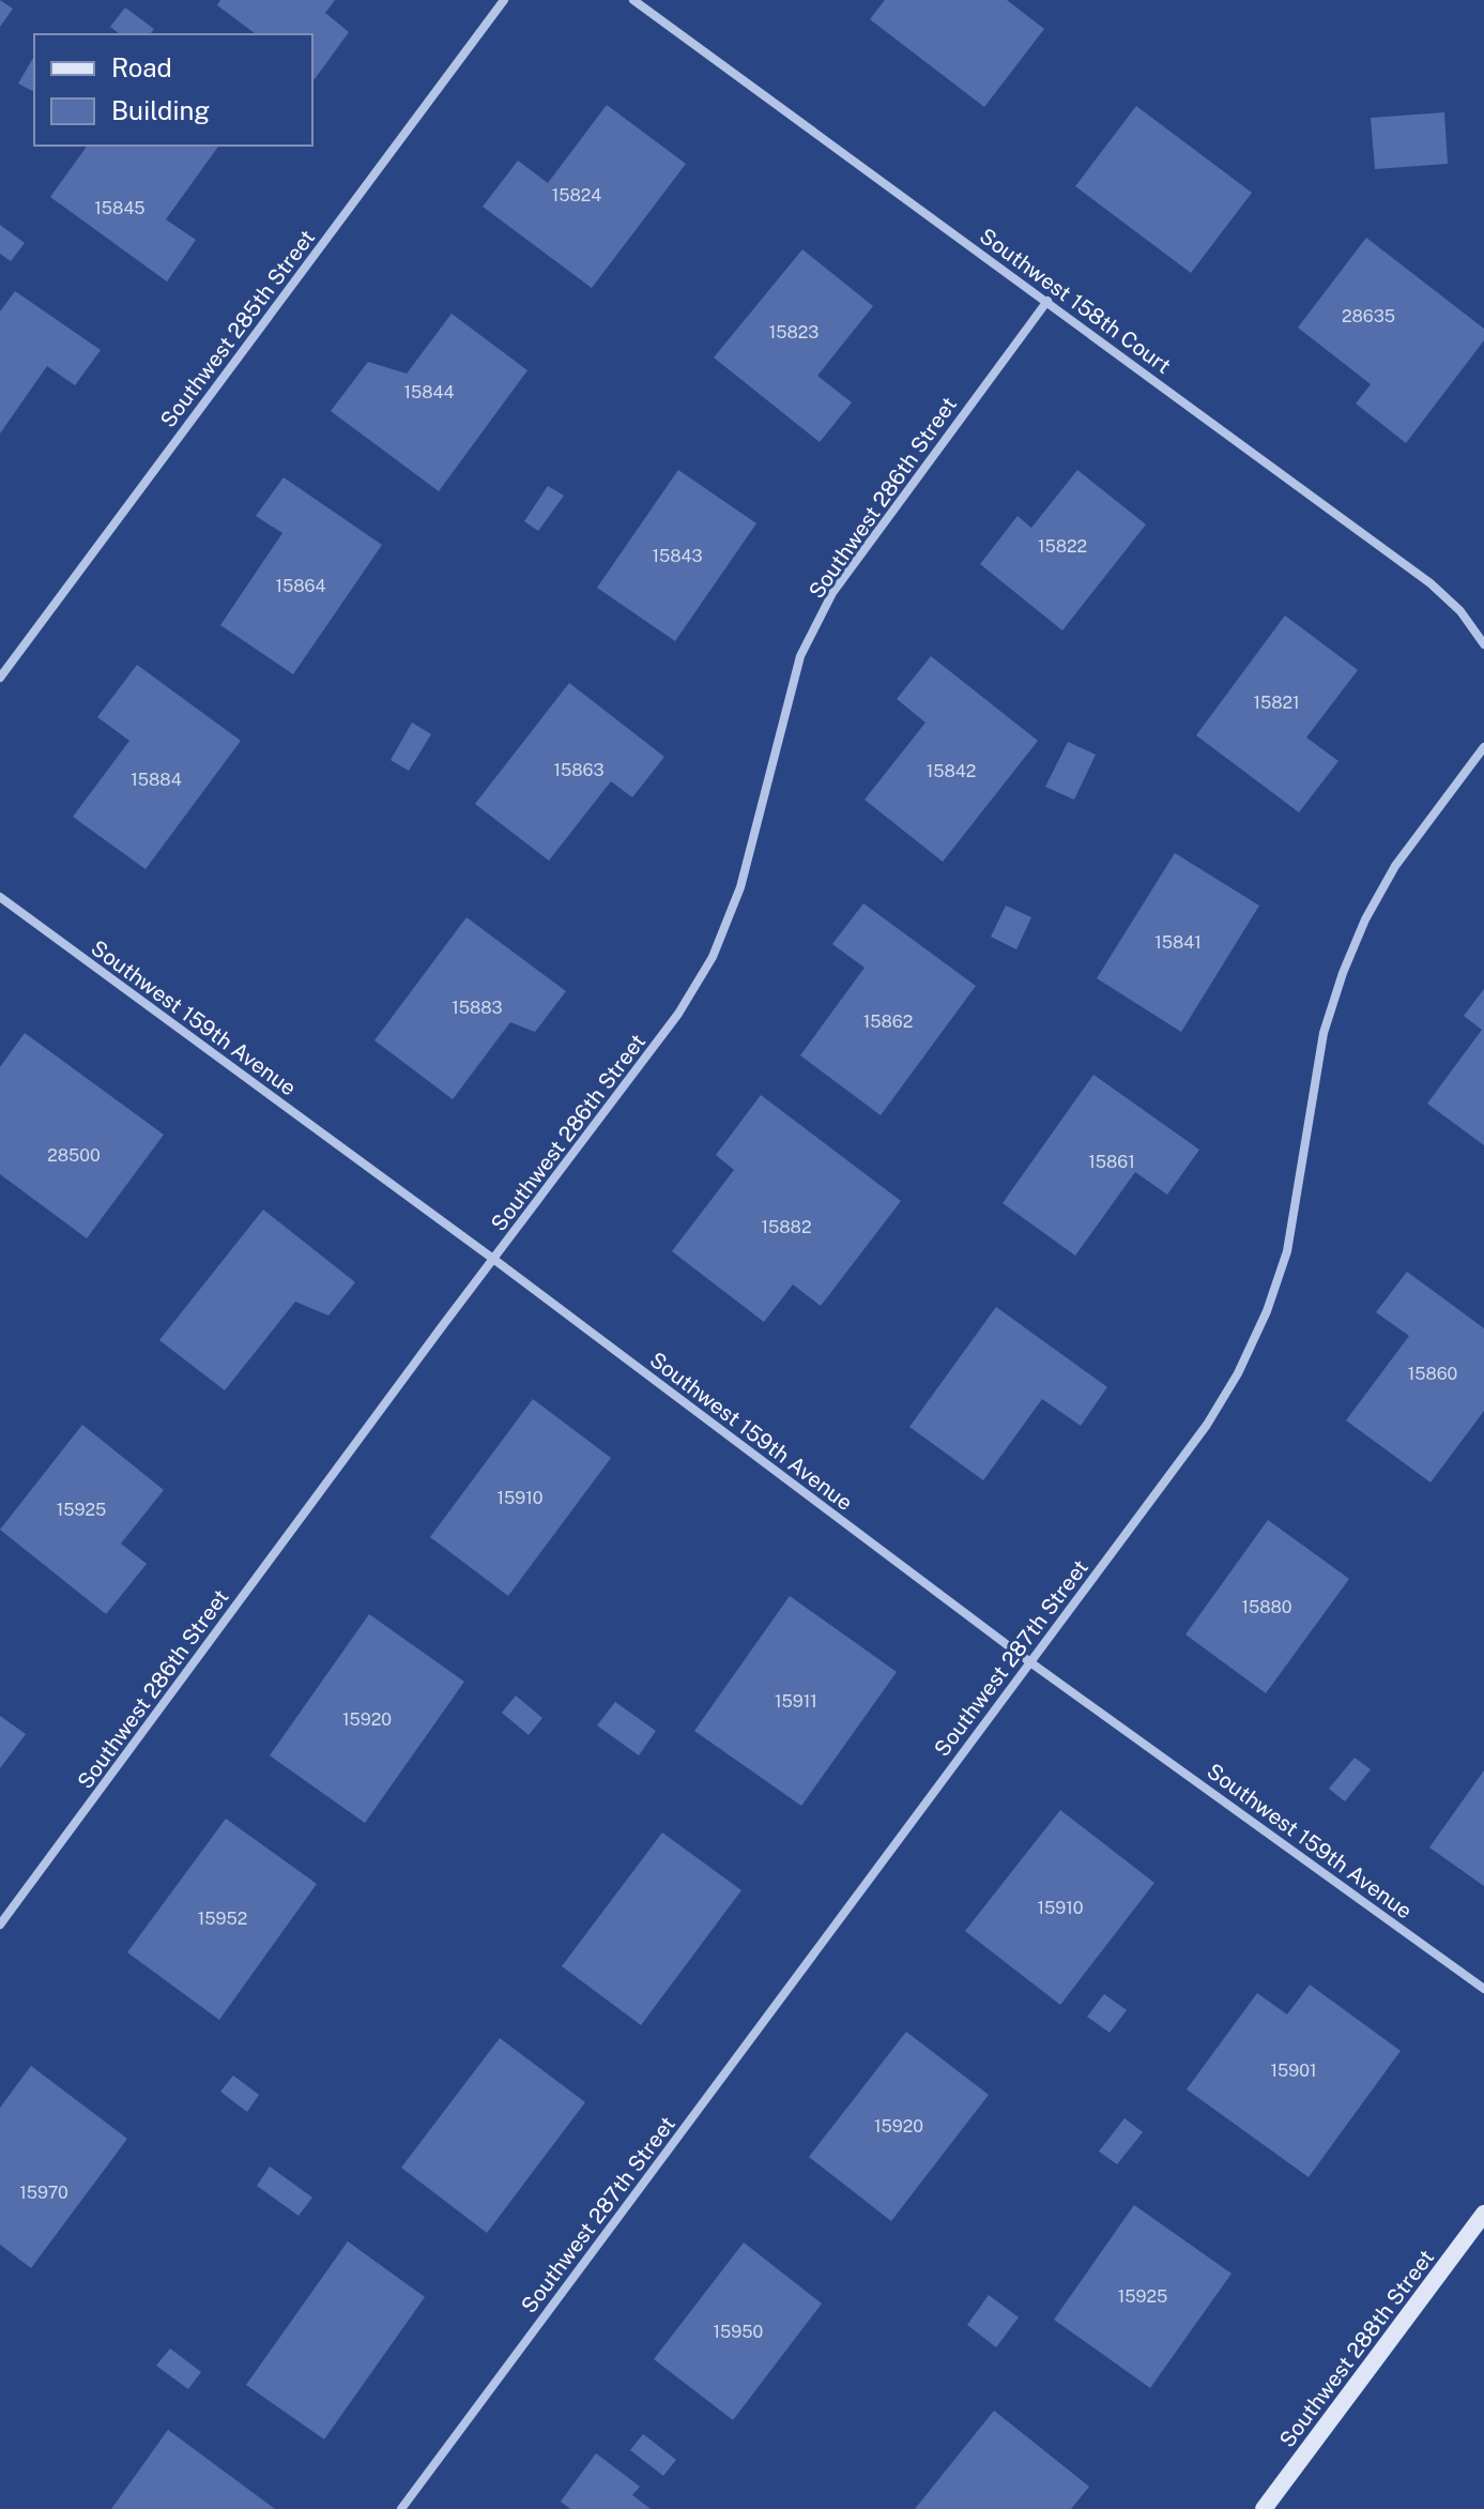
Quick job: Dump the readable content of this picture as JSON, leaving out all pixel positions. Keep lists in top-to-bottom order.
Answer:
{
  "streets": {
    "street": [
      "Southwest 158th Court",
      "Southwest 285th Street",
      "Southwest 286th Street",
      "Southwest 159th Avenue",
      "Southwest 287th Street",
      "Southwest 288th Street"
    ]
  },
  "crossings": [
    ["Southwest 158th Court", "Southwest 286th Street"],
    ["Southwest 286th Street", "Southwest 159th Avenue"],
    ["Southwest 159th Avenue", "Southwest 287th Street"]
  ],
  "house_numbers": [
    "15824",
    "15845",
    "28635",
    "15823",
    "15844",
    "15822",
    "15843",
    "15864",
    "15821",
    "15863",
    "15842",
    "15884",
    "15841",
    "15883",
    "15862",
    "28500",
    "15861",
    "15882",
    "15860",
    "15910",
    "15925",
    "15880",
    "15911",
    "15920",
    "15910",
    "15952",
    "15901",
    "15920",
    "15970",
    "15925",
    "15950"
  ],
  "legend": ["Road", "Building"]
}
